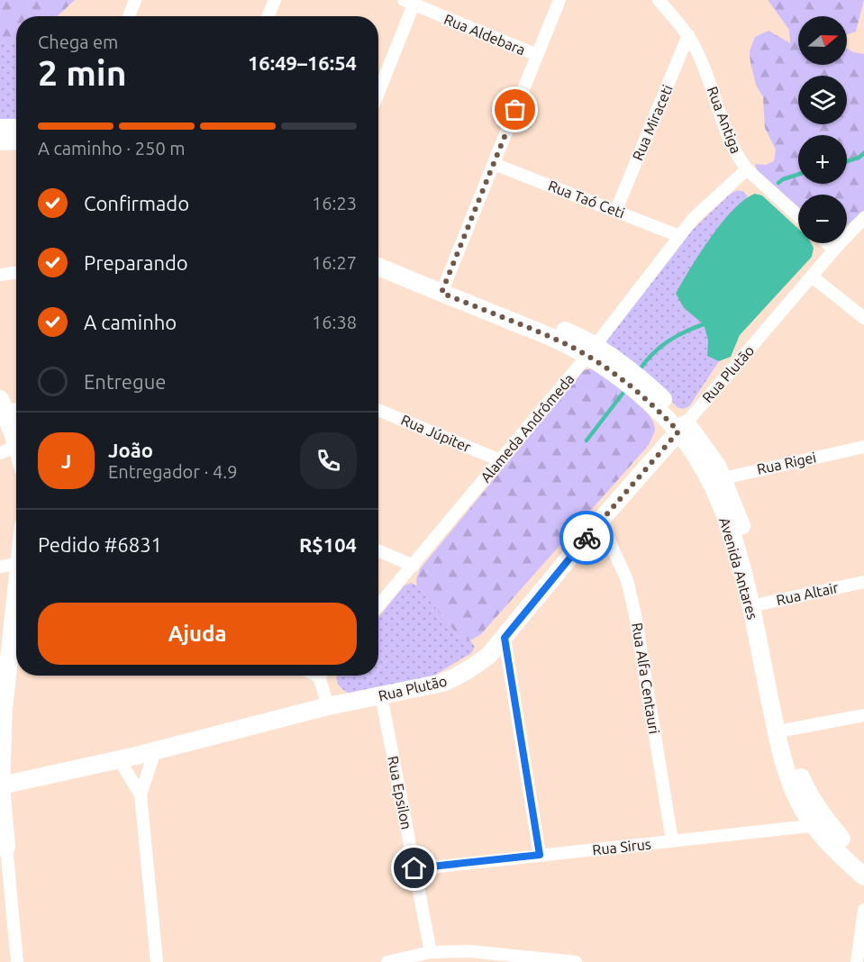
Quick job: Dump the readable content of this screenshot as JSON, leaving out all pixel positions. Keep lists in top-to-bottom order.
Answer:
{
  "streets": {
    "main road": ["Rua Plutão", "Avenida Antares"],
    "street": [
      "Rua Aldebara",
      "Rua Antiga",
      "Rua Miraceti",
      "Rua Taó Ceti",
      "Alameda Andrômeda",
      "Rua Júpiter",
      "Rua Rigei",
      "Rua Altair",
      "Rua Alfa Centauri",
      "Rua Epsilon",
      "Rua Sirus"
    ]
  },
  "crossings": [
    ["Rua Antiga", "Rua Miraceti"],
    ["Rua Antiga", "Alameda Andrômeda"],
    ["Rua Miraceti", "Rua Taó Ceti"],
    ["Rua Taó Ceti", "Alameda Andrômeda"],
    ["Rua Plutão", "Avenida Antares"],
    ["Rua Plutão", "Rua Alfa Centauri"],
    ["Rua Plutão", "Rua Epsilon"],
    ["Alameda Andrômeda", "Rua Júpiter"],
    ["Alameda Andrômeda", "Avenida Antares"],
    ["Rua Rigei", "Avenida Antares"],
    ["Avenida Antares", "Rua Altair"],
    ["Avenida Antares", "Rua Sirus"],
    ["Rua Alfa Centauri", "Rua Sirus"],
    ["Rua Epsilon", "Rua Sirus"]
  ],
  "north": "right",
  "page": {
    "map_buttons": ["+", "−"],
    "heading": ["2 min", "Chega em", "16:49–16:54"],
    "panel": [
      "João",
      "Entregador · 4.9",
      "Pedido #6831",
      "R$104"
    ],
    "bar": "A caminho · 250 m",
    "list": [
      ["Confirmado", "16:23"],
      ["Preparando", "16:27"],
      ["A caminho", "16:38"],
      "Entregue"
    ],
    "round": "J",
    "buttons": "Ajuda"
  }
}
